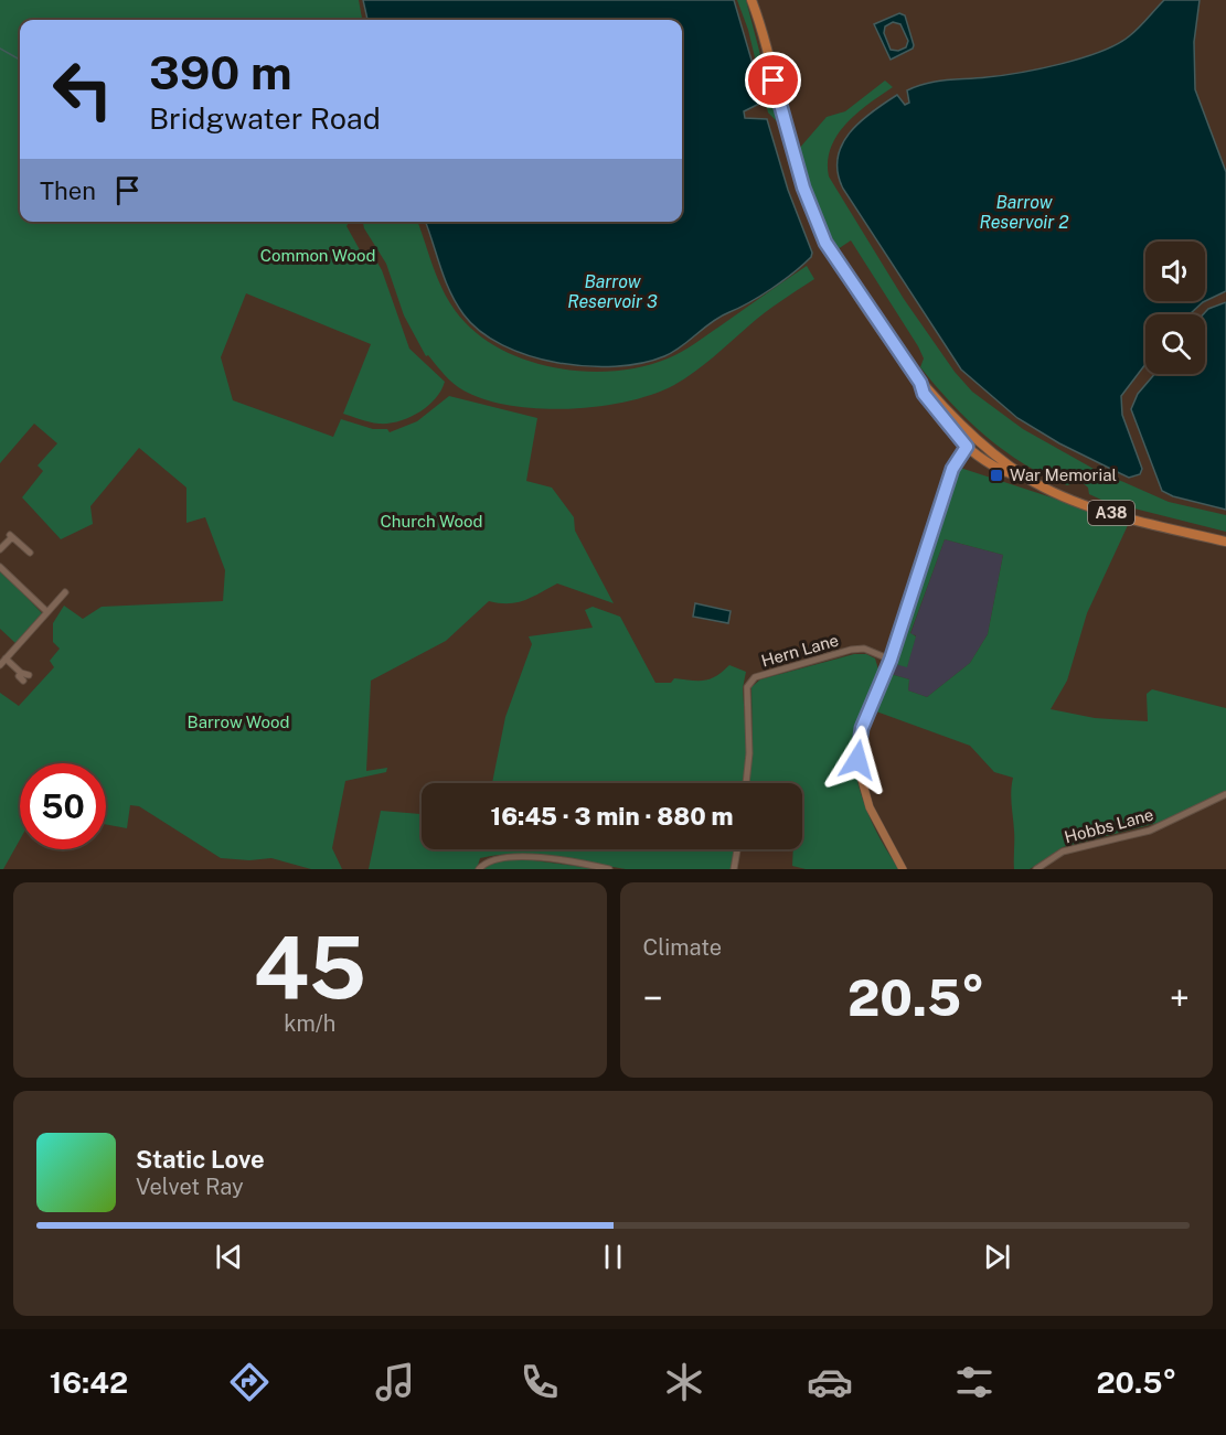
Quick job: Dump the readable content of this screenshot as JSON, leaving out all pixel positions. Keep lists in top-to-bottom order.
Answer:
{
  "streets": {
    "highway": ["A38"],
    "street": ["Hern Lane", "Hobbs Lane"]
  },
  "water": ["Barrow Reservoir 2", "Barrow Reservoir 3"],
  "parks": ["Common Wood", "Church Wood", "Barrow Wood"],
  "places": {
    "transit": ["War Memorial"]
  },
  "page": {
    "turn": ["390 m", "Bridgwater Road"],
    "then": "Then",
    "limit": "50",
    "trip": "16:45 · 3 min · 880 m",
    "tile": [
      ["45", "km/h"],
      "Climate"
    ],
    "heat": ["−", "20.5°", "+"],
    "song": ["Static Love", "Velvet Ray"],
    "tabs": ["16:42", "20.5°"]
  }
}
